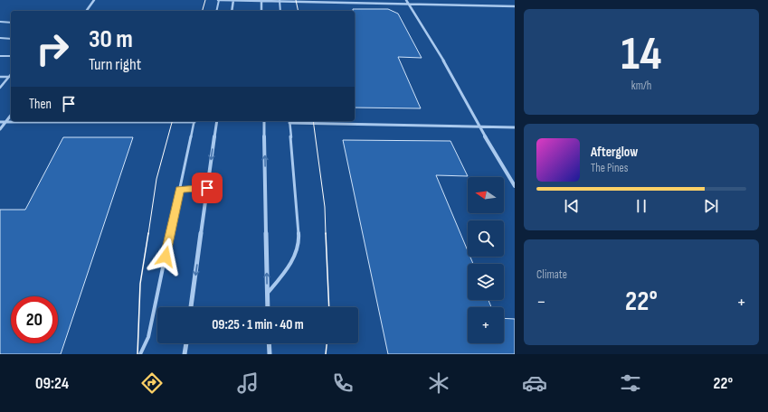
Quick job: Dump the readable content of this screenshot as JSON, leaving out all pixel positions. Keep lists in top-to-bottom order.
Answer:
{
  "north": "left",
  "page": {
    "tile": [
      ["14", "km/h"],
      "Climate"
    ],
    "turn": ["30 m", "Turn right"],
    "then": "Then",
    "song": ["Afterglow", "The Pines"],
    "map_buttons": "+",
    "heat": ["−", "22°", "+"],
    "limit": "20",
    "trip": "09:25 · 1 min · 40 m",
    "tabs": ["09:24", "22°"]
  }
}
